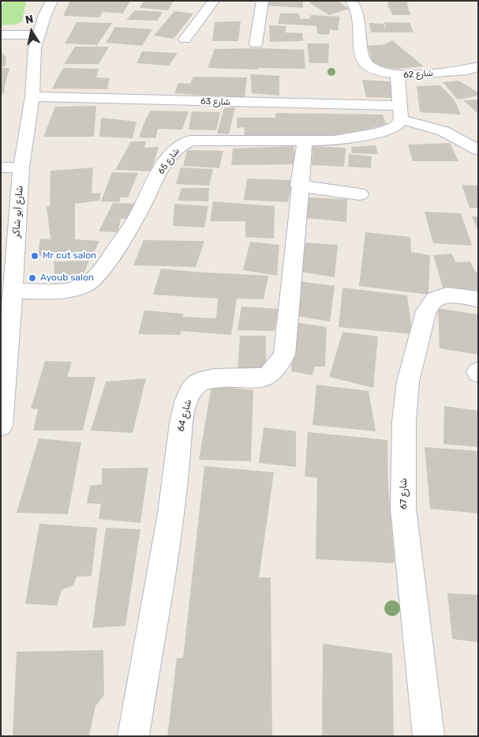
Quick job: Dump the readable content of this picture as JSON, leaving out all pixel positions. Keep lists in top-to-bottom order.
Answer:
{
  "streets": {
    "street": [
      "شارع 62",
      "شارع 63",
      "شارع 65",
      "شارع أبو شاكر",
      "شارع 64",
      "شارع 67"
    ]
  },
  "crossings": [
    ["شارع 63", "شارع 65"],
    ["شارع 63", "شارع أبو شاكر"],
    ["شارع 65", "شارع أبو شاكر"],
    ["شارع 65", "شارع 64"]
  ],
  "places": ["Mr cut salon", "Ayoub salon"],
  "north": "top"
}
